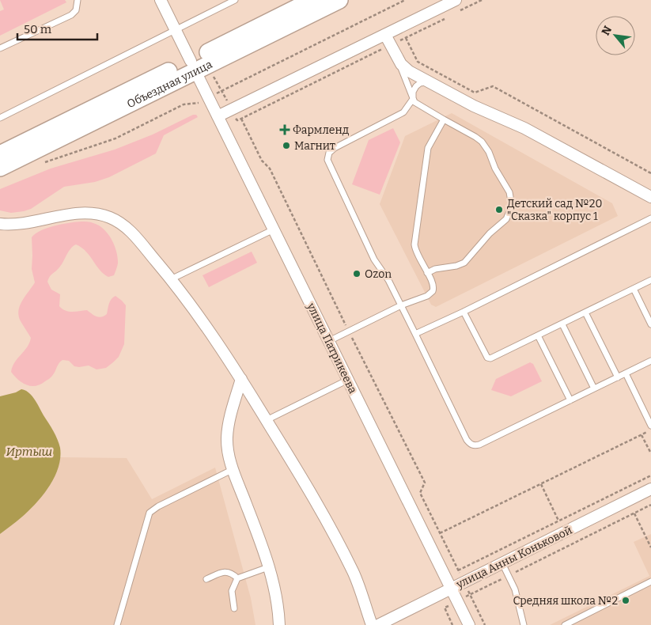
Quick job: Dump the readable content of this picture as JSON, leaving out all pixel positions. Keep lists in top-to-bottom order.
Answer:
{
  "streets": {
    "main road": ["Объездная улица"],
    "street": ["улица Патрикеева", "улица Анны Коньковой"]
  },
  "crossings": [
    ["Объездная улица", "улица Патрикеева"],
    ["улица Патрикеева", "улица Анны Коньковой"]
  ],
  "water": ["Иртыш"],
  "places": {
    "health": ["Фармленд"],
    "other": [
      "Магнит",
      "Детский сад №20 \"Сказка\" корпус 1",
      "Ozon",
      "Средняя школа №2"
    ]
  },
  "scale_bar": "50 m",
  "north": "top left"
}
